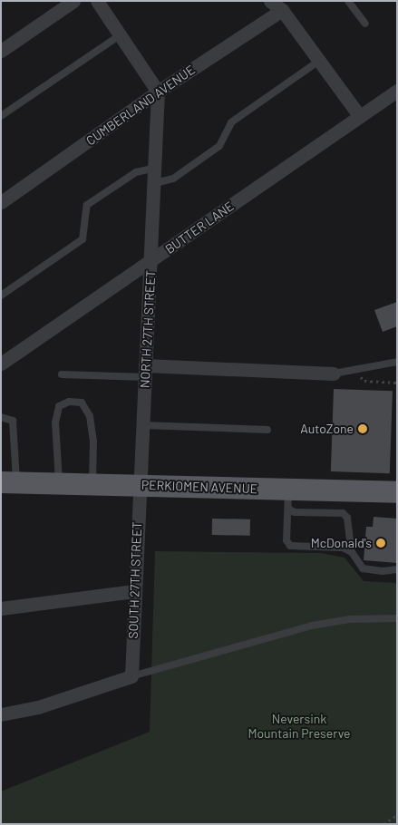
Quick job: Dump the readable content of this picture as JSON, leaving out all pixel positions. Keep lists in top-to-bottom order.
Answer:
{
  "streets": {
    "main road": ["PERKIOMEN AVENUE"],
    "street": [
      "CUMBERLAND AVENUE",
      "BUTTER LANE",
      "NORTH 27TH STREET",
      "SOUTH 27TH STREET"
    ]
  },
  "crossings": [
    ["CUMBERLAND AVENUE", "NORTH 27TH STREET"],
    ["BUTTER LANE", "NORTH 27TH STREET"],
    ["NORTH 27TH STREET", "PERKIOMEN AVENUE"],
    ["NORTH 27TH STREET", "SOUTH 27TH STREET"],
    ["PERKIOMEN AVENUE", "SOUTH 27TH STREET"]
  ],
  "parks": ["Neversink Mountain Preserve"],
  "places": ["AutoZone", "McDonald's"]
}
